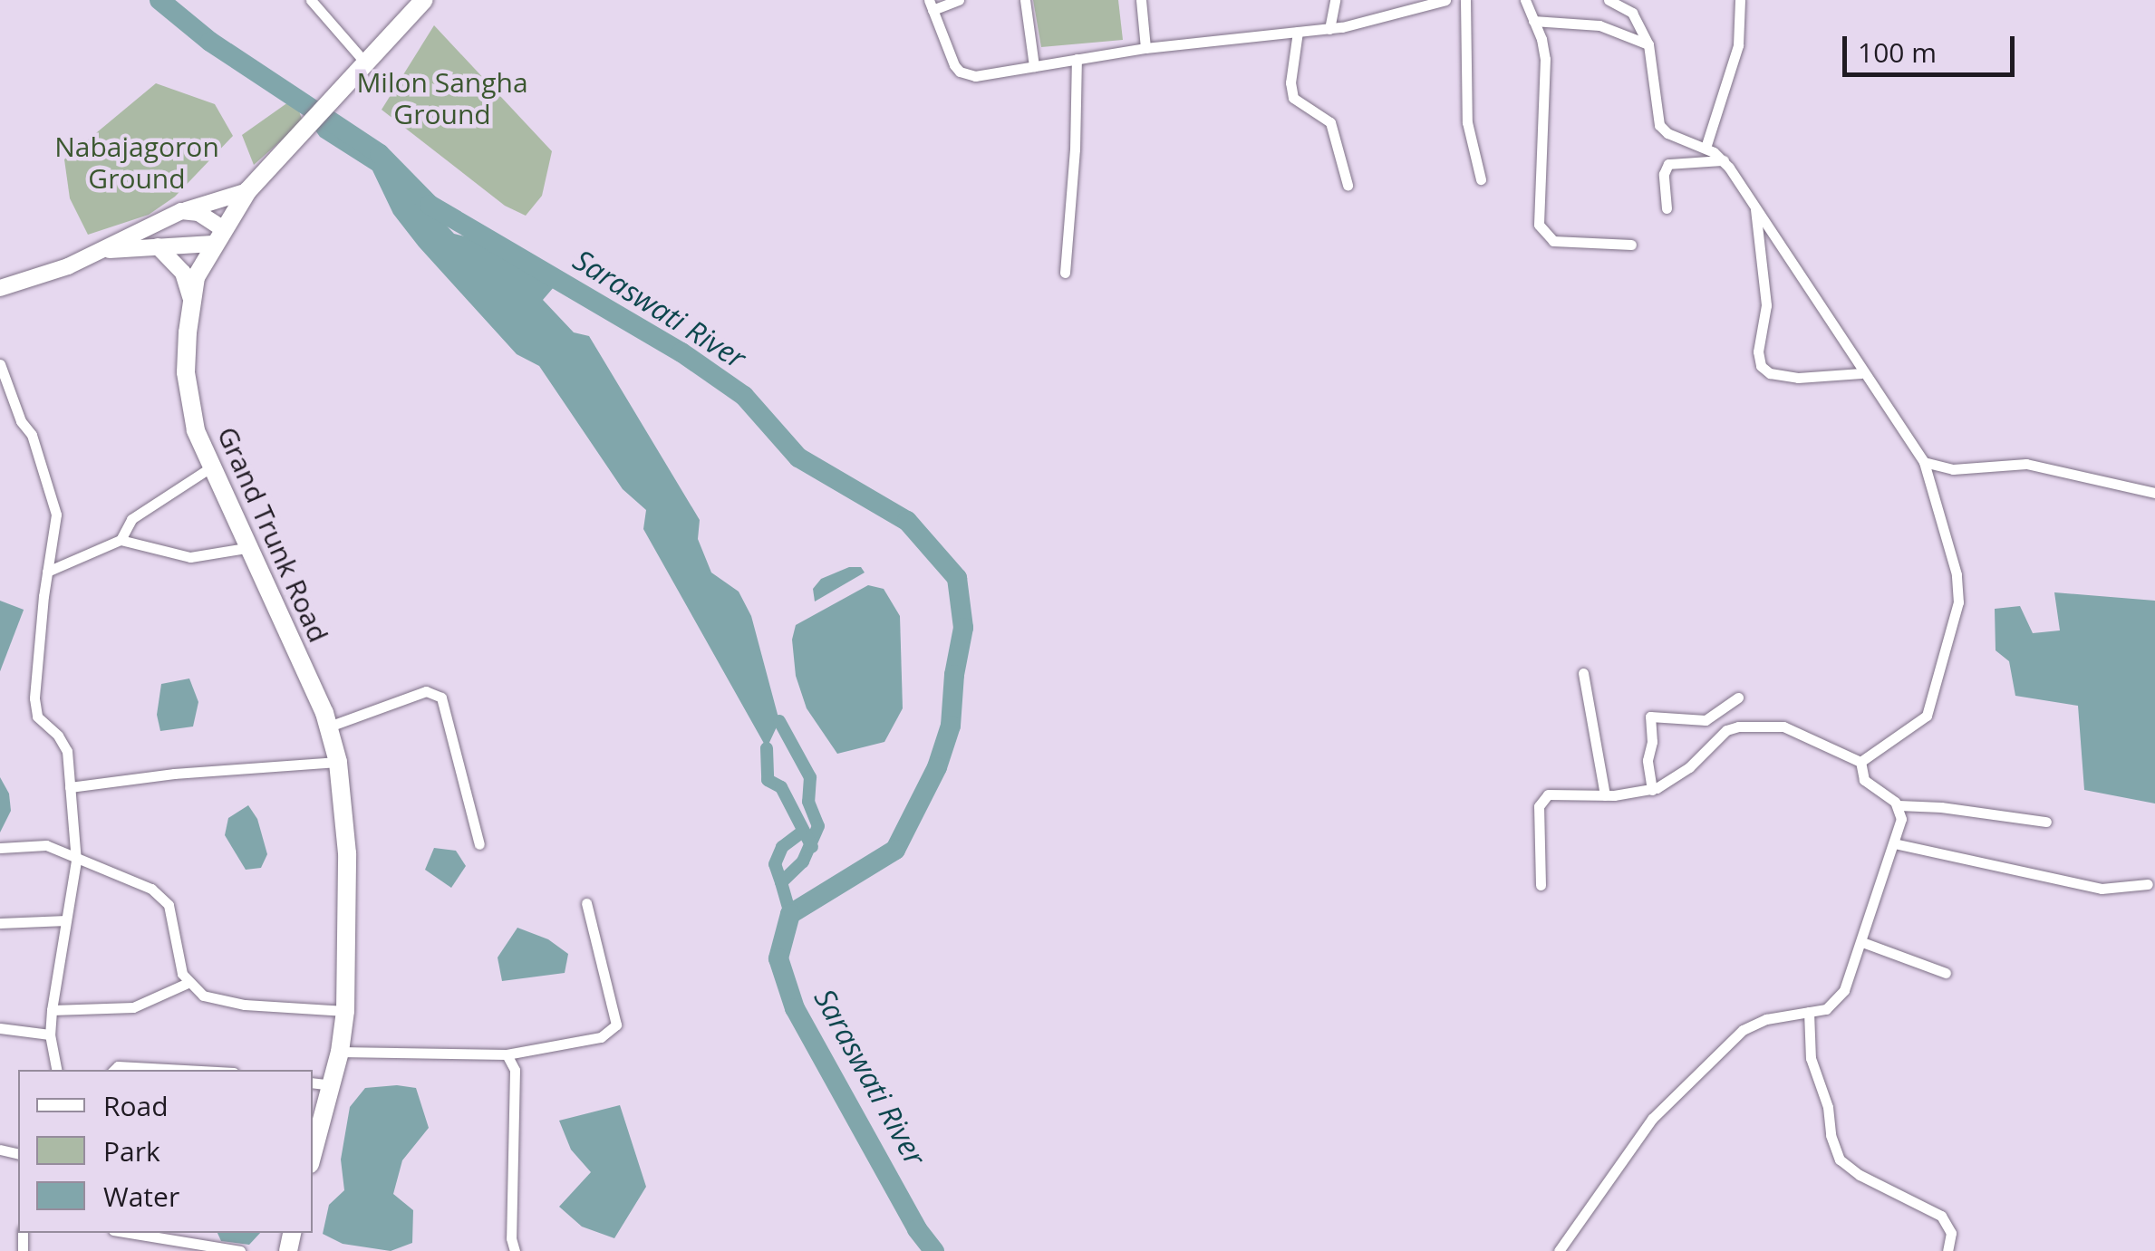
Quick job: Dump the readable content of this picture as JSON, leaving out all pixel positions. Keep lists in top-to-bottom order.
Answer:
{
  "streets": {
    "highway": ["Grand Trunk Road"]
  },
  "water": ["Saraswati River"],
  "parks": ["Milon Sangha Ground", "Nabajagoron Ground"],
  "legend": ["Road", "Park", "Water"],
  "scale_bar": "100 m"
}
